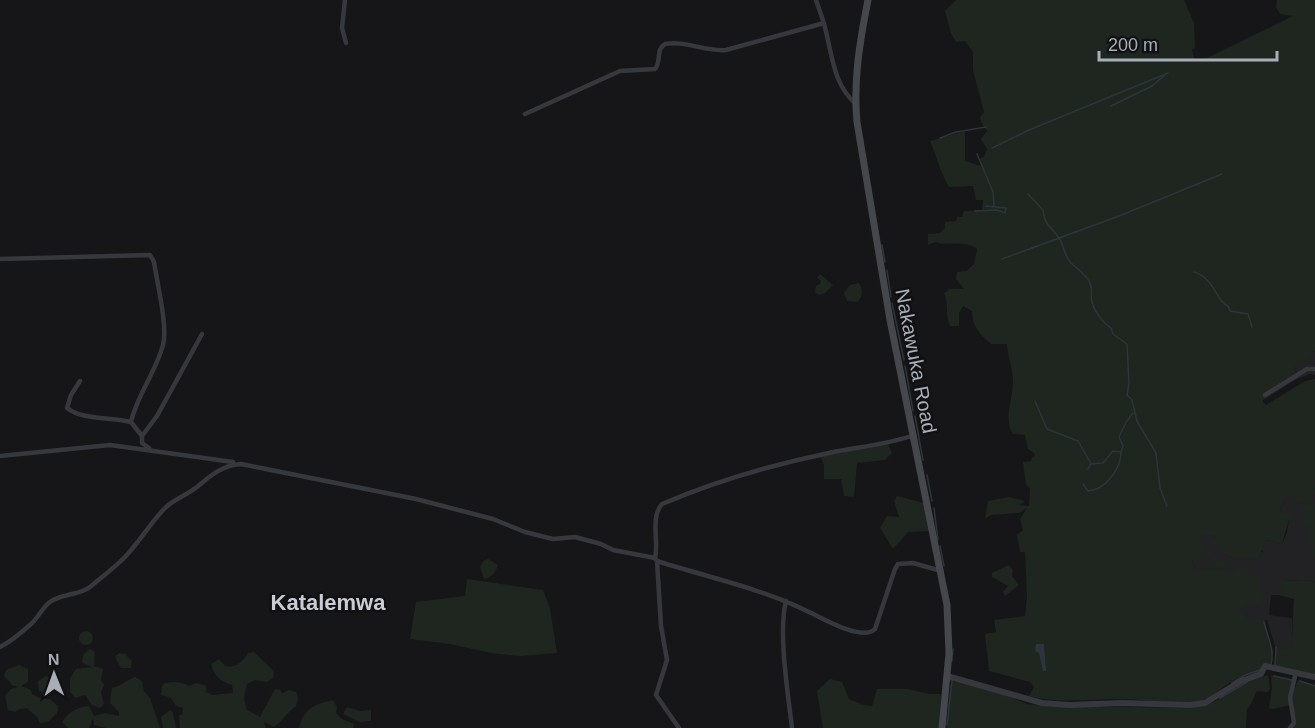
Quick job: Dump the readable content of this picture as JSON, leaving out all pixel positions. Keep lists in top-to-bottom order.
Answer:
{
  "streets": {
    "main road": ["Nakawuka Road"]
  },
  "districts": ["Katalemwa"],
  "scale_bar": "200 m",
  "north": "top"
}
